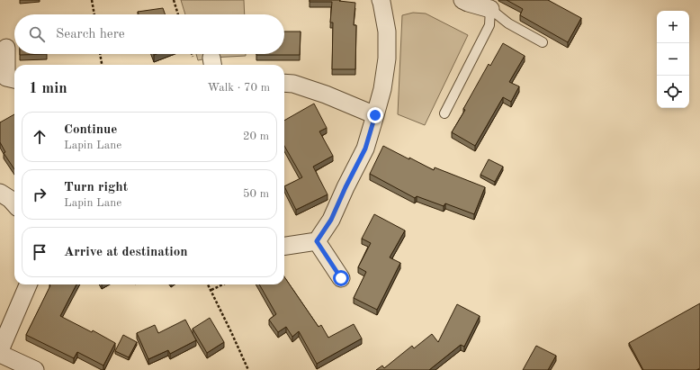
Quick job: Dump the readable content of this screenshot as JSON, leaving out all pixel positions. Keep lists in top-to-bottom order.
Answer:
{
  "page": {
    "map_buttons": ["+", "−"],
    "search": "Search here",
    "heading": ["1 min", "Walk · 70 m"],
    "list": [
      ["Continue", "Lapin Lane", "20 m"],
      ["Turn right", "Lapin Lane", "50 m"],
      "Arrive at destination"
    ]
  }
}
